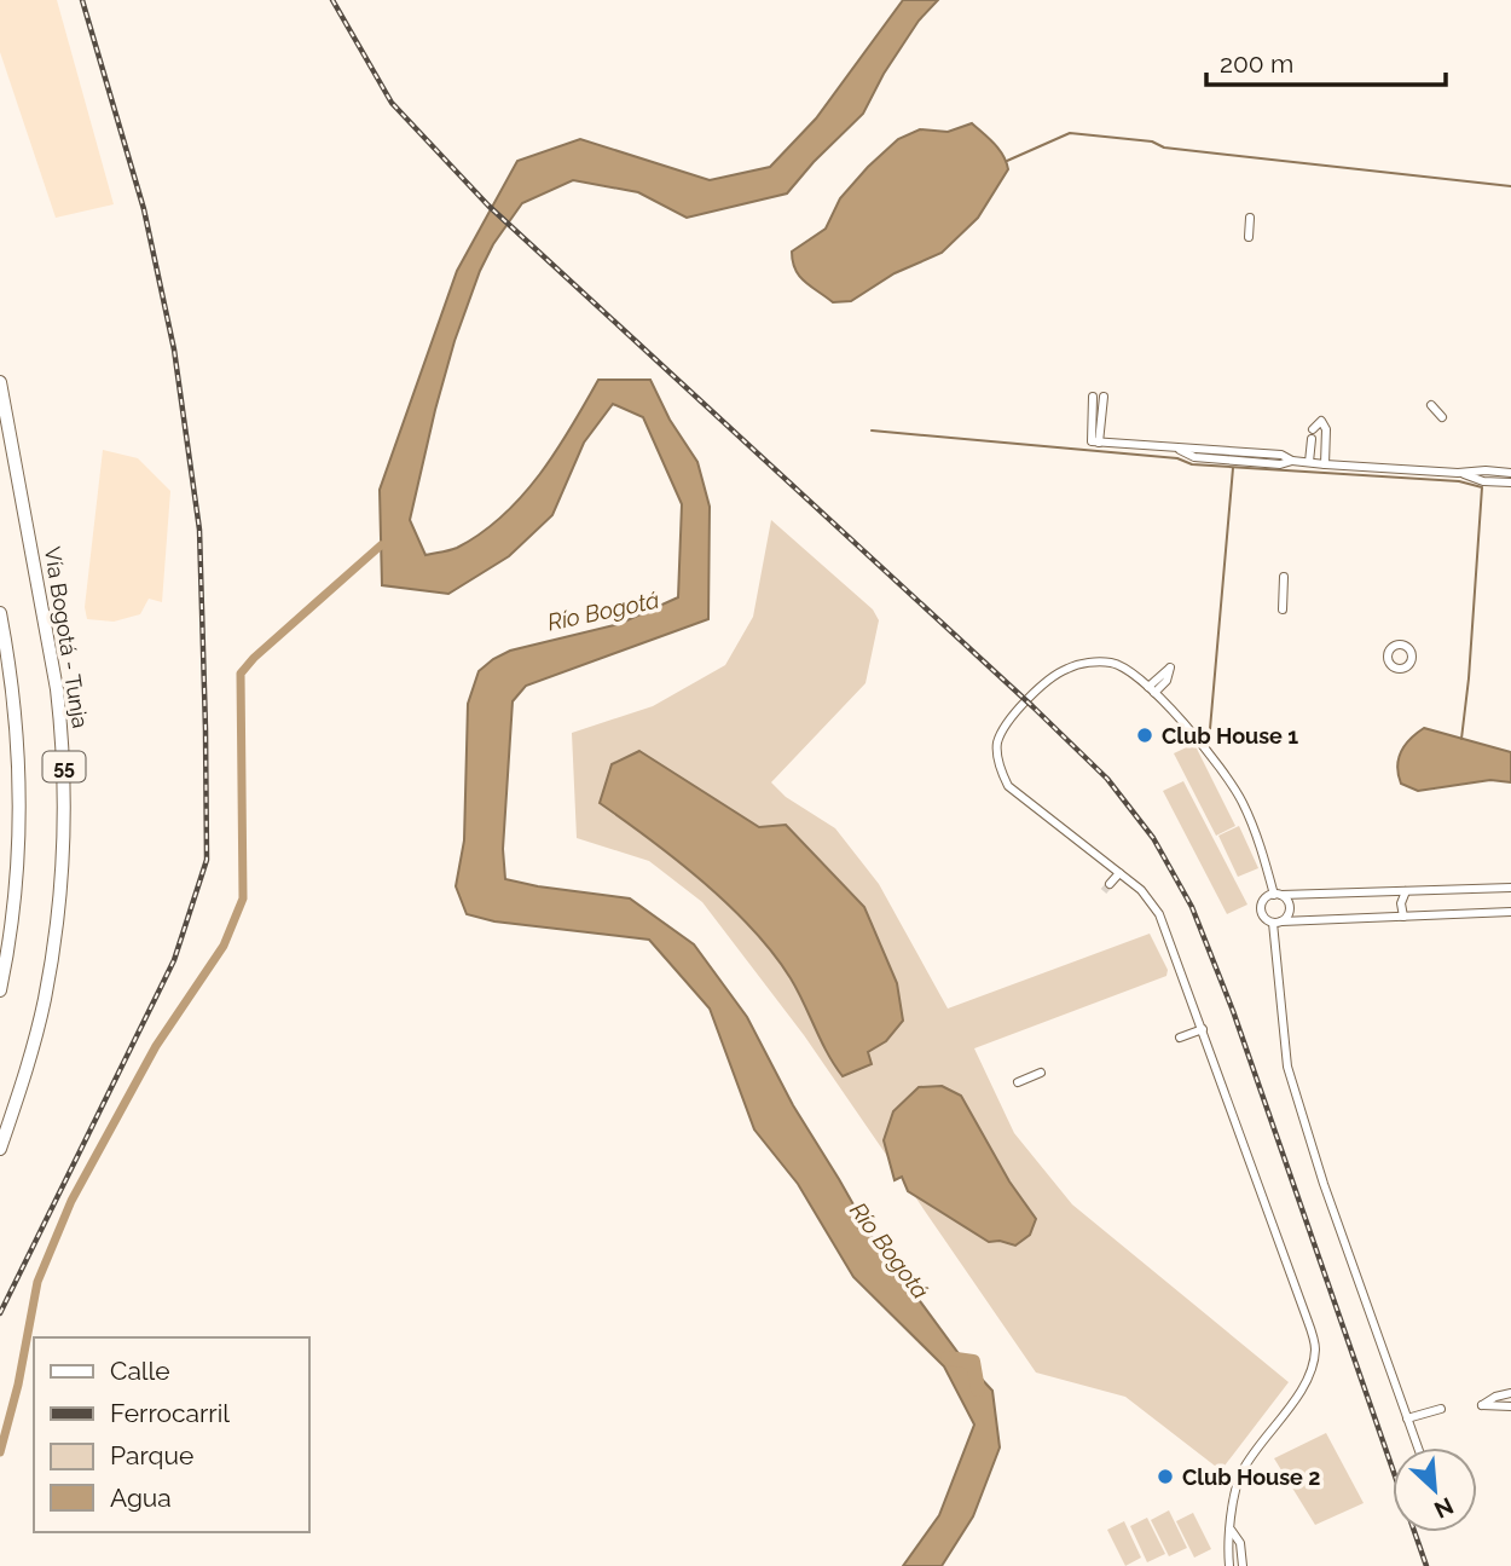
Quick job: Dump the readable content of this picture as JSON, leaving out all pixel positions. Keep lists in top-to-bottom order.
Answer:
{
  "streets": {
    "highway": ["Vía Bogotá - Tunja", "55"]
  },
  "water": ["Río Bogotá"],
  "places": ["Club House 1", "Club House 2"],
  "legend": [
    "Calle",
    "Ferrocarril",
    "Parque",
    "Agua"
  ],
  "scale_bar": "200 m",
  "north": "bottom right"
}
